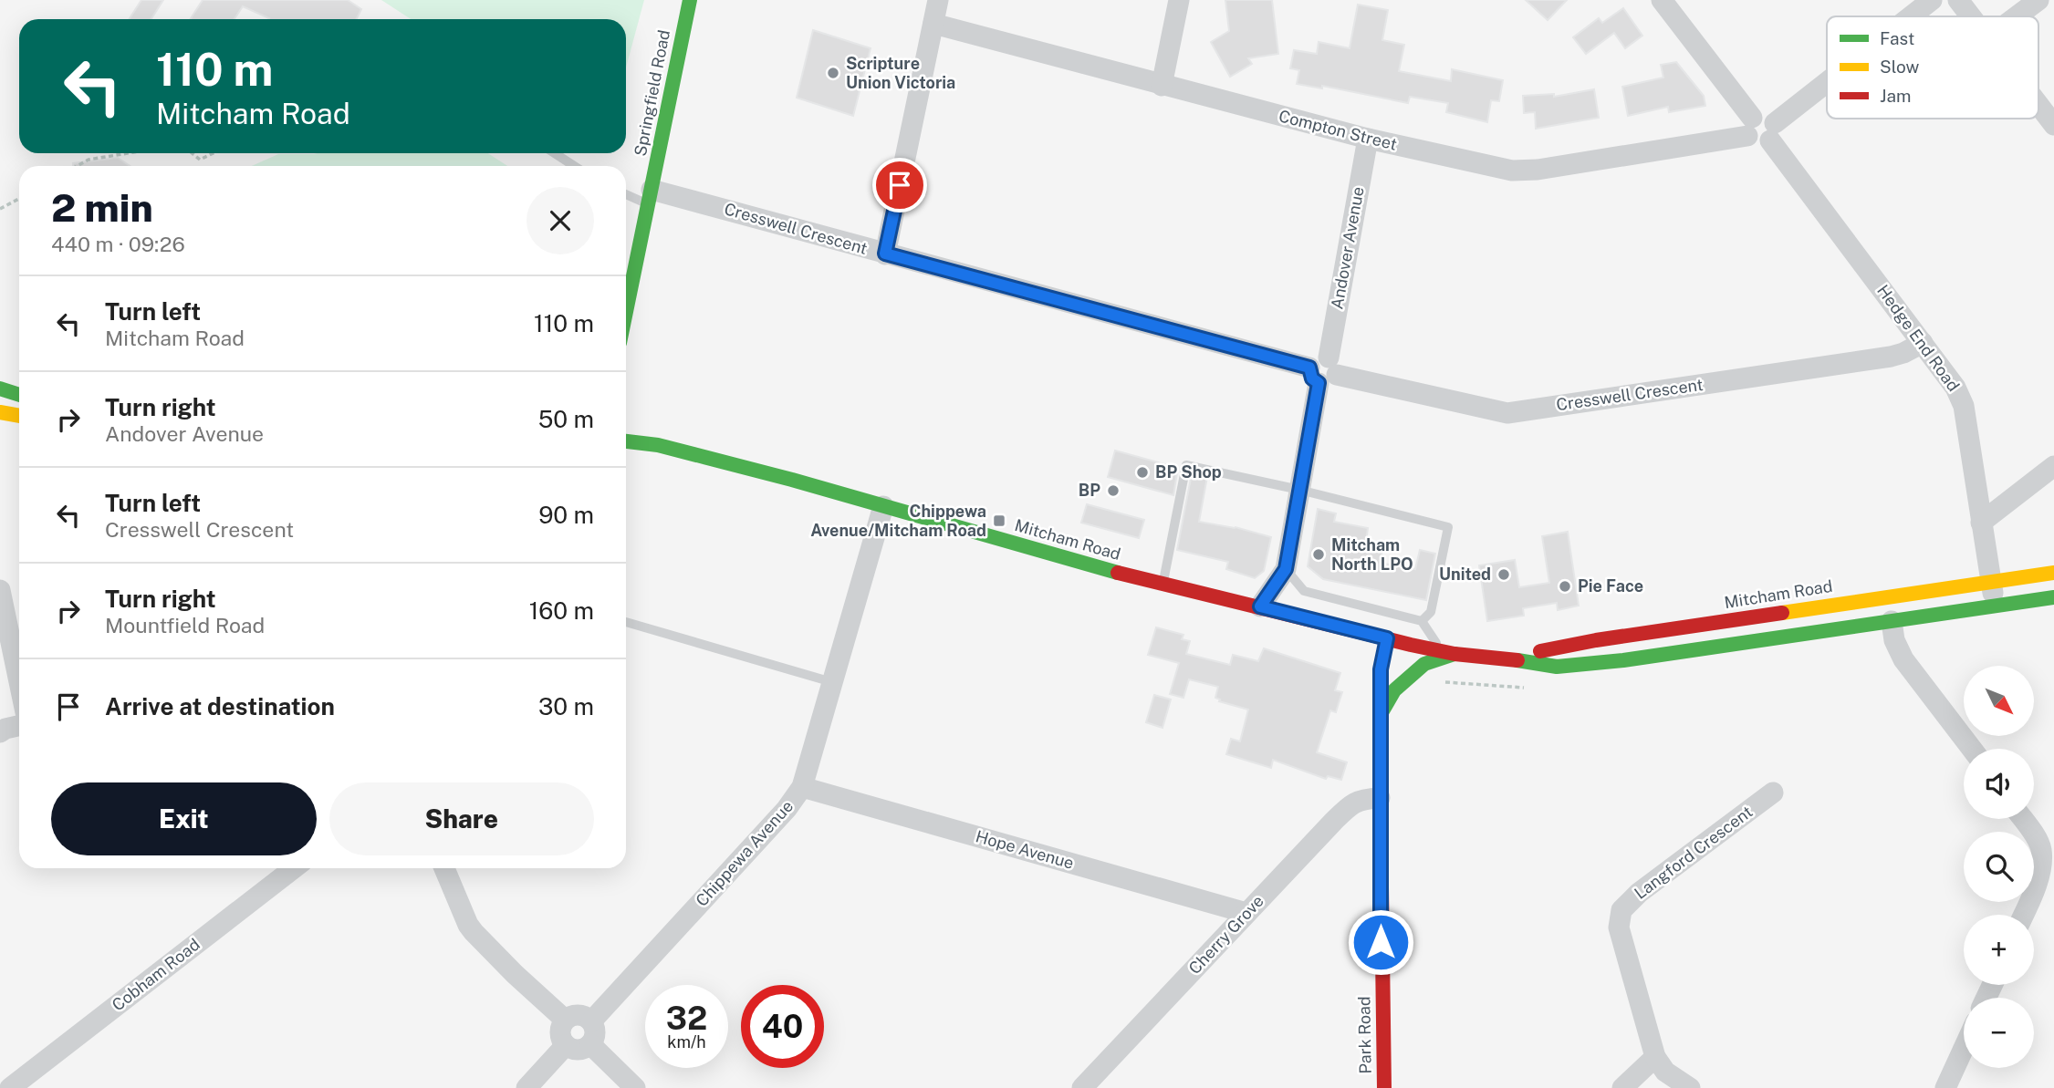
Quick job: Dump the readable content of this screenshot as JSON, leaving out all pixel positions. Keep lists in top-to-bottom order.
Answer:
{
  "streets": {
    "main road": ["Springfield Road", "Mitcham Road", "Park Road"],
    "street": [
      "Compton Street",
      "Cresswell Crescent",
      "Andover Avenue",
      "Hedge End Road",
      "Hope Avenue",
      "Langford Crescent",
      "Chippewa Avenue",
      "Cherry Grove",
      "Cobham Road"
    ]
  },
  "crossings": [
    ["Springfield Road", "Cresswell Crescent"],
    ["Compton Street", "Andover Avenue"],
    ["Cresswell Crescent", "Andover Avenue"],
    ["Cresswell Crescent", "Hedge End Road"],
    ["Andover Avenue", "Mitcham Road"],
    ["Hedge End Road", "Mitcham Road"],
    ["Mitcham Road", "Chippewa Avenue"],
    ["Mitcham Road", "Park Road"],
    ["Hope Avenue", "Chippewa Avenue"],
    ["Hope Avenue", "Cherry Grove"],
    ["Cherry Grove", "Park Road"]
  ],
  "places": {
    "other": [
      "Scripture Union Victoria",
      "BP Shop",
      "BP",
      "Mitcham North LPO",
      "United",
      "Pie Face"
    ],
    "transit": ["Chippewa Avenue/Mitcham Road"]
  },
  "legend": ["Fast", "Slow", "Jam"],
  "north": "bottom right",
  "page": {
    "turn": ["110 m", "Mitcham Road"],
    "heading": ["2 min", "440 m · 09:26"],
    "list": [
      {
        "name": "Turn left",
        "note": "Mitcham Road",
        "value": "110 m"
      },
      {
        "name": "Turn right",
        "note": "Andover Avenue",
        "value": "50 m"
      },
      {
        "name": "Turn left",
        "note": "Cresswell Crescent",
        "value": "90 m"
      },
      {
        "name": "Turn right",
        "note": "Mountfield Road",
        "value": "160 m"
      },
      {
        "name": "Arrive at destination",
        "value": "30 m"
      }
    ],
    "map_buttons": ["+", "−"],
    "buttons": ["Exit", "Share"],
    "speed": "32 km/h",
    "limit": "40"
  }
}
